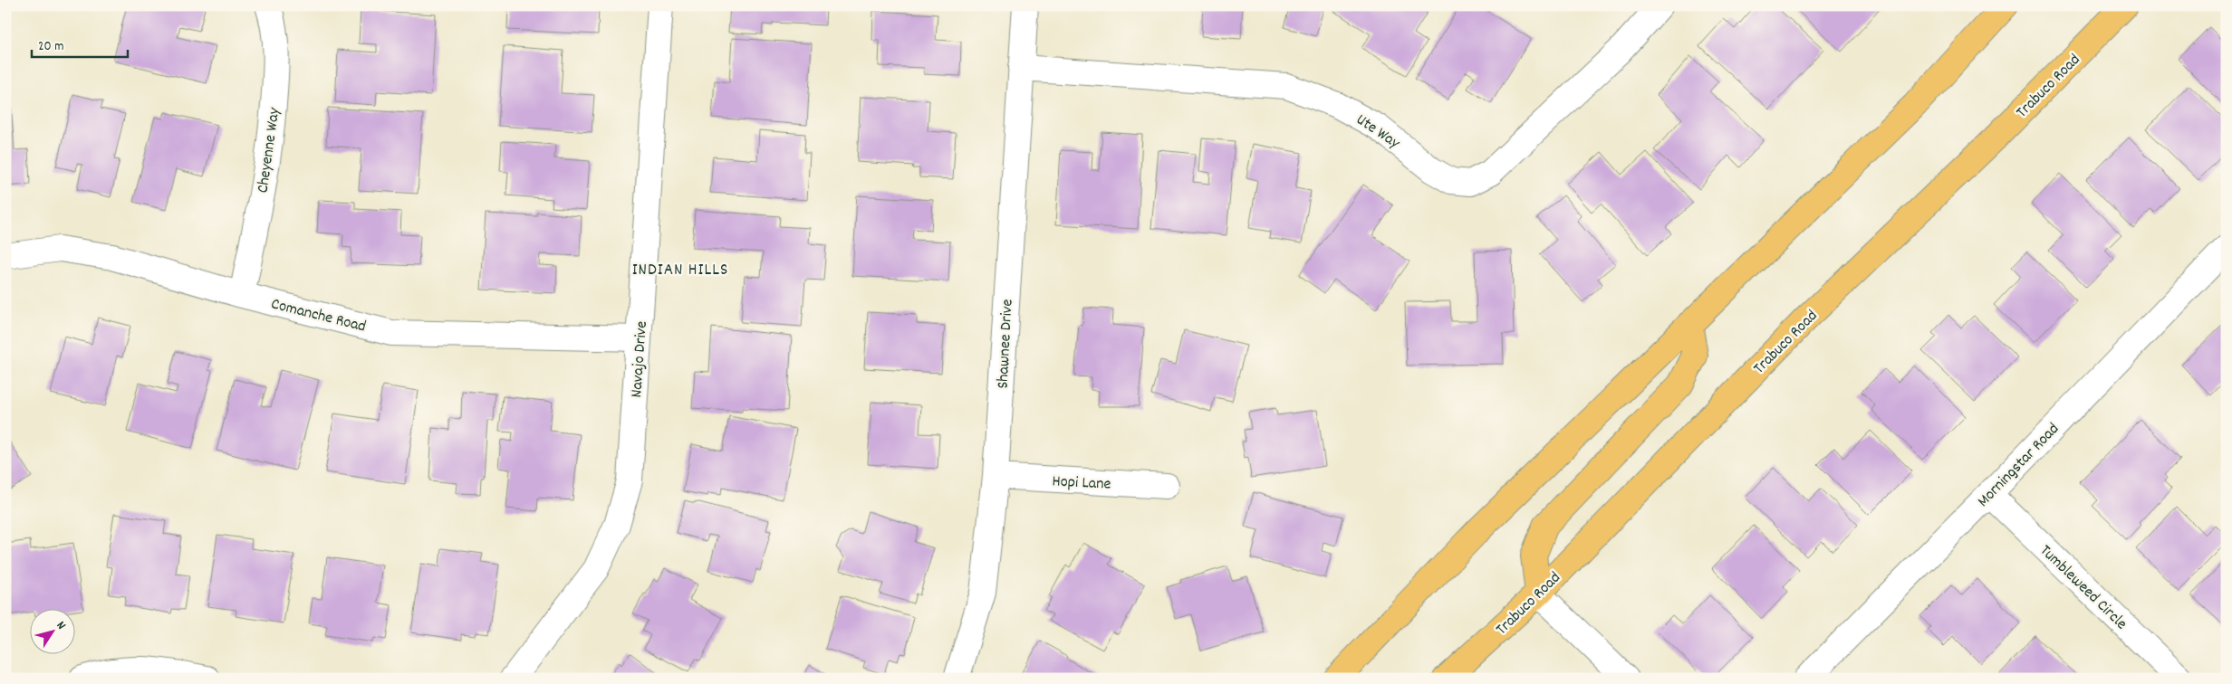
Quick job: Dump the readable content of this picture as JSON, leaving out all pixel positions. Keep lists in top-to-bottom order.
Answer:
{
  "streets": {
    "main road": ["Trabuco Road"],
    "street": [
      "Ute Way",
      "Cheyenne Way",
      "Comanche Road",
      "Shawnee Drive",
      "Navajo Drive",
      "Morningstar Road",
      "Hopi Lane",
      "Tumbleweed Circle"
    ]
  },
  "crossings": [
    ["Ute Way", "Shawnee Drive"],
    ["Cheyenne Way", "Comanche Road"],
    ["Comanche Road", "Navajo Drive"],
    ["Shawnee Drive", "Hopi Lane"],
    ["Morningstar Road", "Tumbleweed Circle"]
  ],
  "districts": ["INDIAN HILLS"],
  "scale_bar": "20 m",
  "north": "top right"
}
